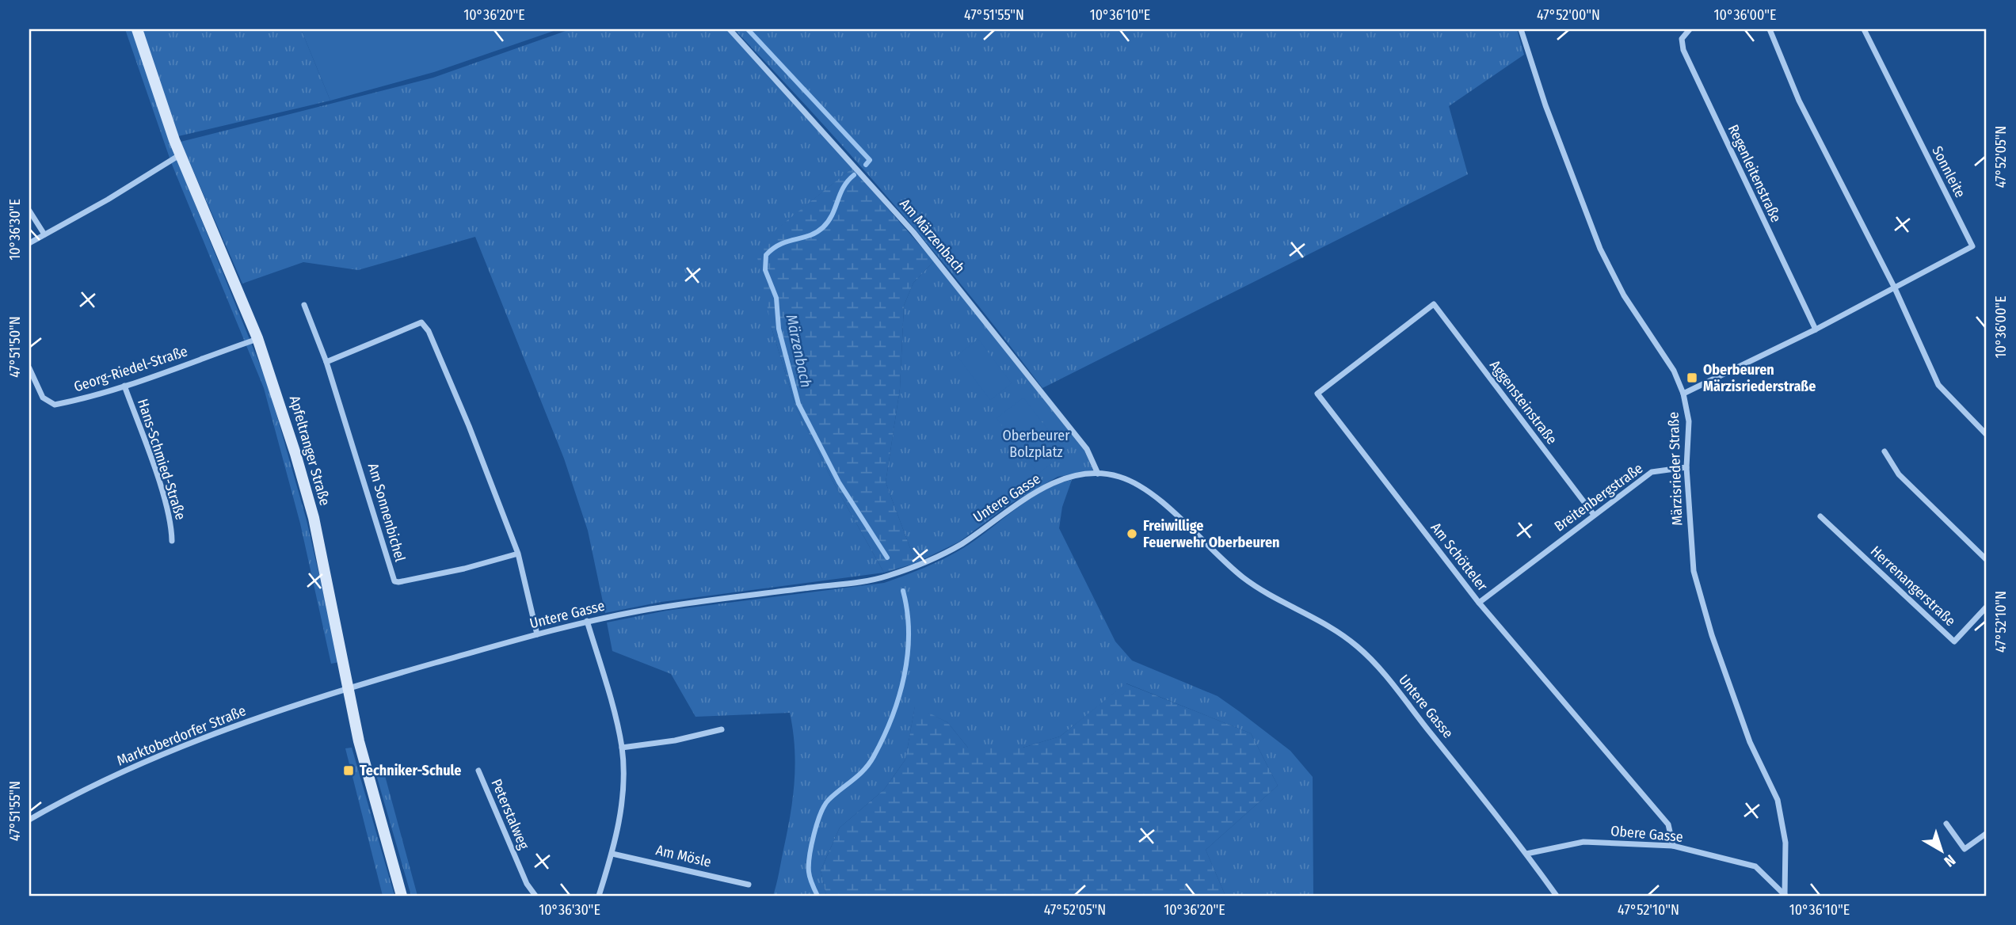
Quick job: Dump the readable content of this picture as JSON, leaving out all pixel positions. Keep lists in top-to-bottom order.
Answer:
{
  "streets": {
    "street": [
      "Sonnleite",
      "Regenleitenstraße",
      "Am Märzenbach",
      "Georg-Riedel-Straße",
      "Aggensteinstraße",
      "Apfeltranger Straße",
      "Hans-Schmied-Straße",
      "Märzisrieder Straße",
      "Breitenbergstraße",
      "Untere Gasse",
      "Am Sonnenbichel",
      "Am Schötteler",
      "Herrenangerstraße",
      "Marktoberdorfer Straße",
      "Peterstalweg",
      "Obere Gasse",
      "Am Mösle"
    ]
  },
  "crossings": [
    ["Sonnleite", "Regenleitenstraße"],
    ["Sonnleite", "Märzisrieder Straße"],
    ["Am Märzenbach", "Untere Gasse"],
    ["Georg-Riedel-Straße", "Apfeltranger Straße"],
    ["Georg-Riedel-Straße", "Hans-Schmied-Straße"],
    ["Aggensteinstraße", "Breitenbergstraße"],
    ["Aggensteinstraße", "Am Schötteler"],
    ["Apfeltranger Straße", "Untere Gasse"],
    ["Apfeltranger Straße", "Marktoberdorfer Straße"],
    ["Märzisrieder Straße", "Breitenbergstraße"],
    ["Märzisrieder Straße", "Obere Gasse"],
    ["Breitenbergstraße", "Am Schötteler"],
    ["Untere Gasse", "Marktoberdorfer Straße"],
    ["Untere Gasse", "Obere Gasse"],
    ["Am Schötteler", "Obere Gasse"]
  ],
  "water": ["Märzenbach"],
  "parks": ["Oberbeurer Bolzplatz"],
  "places": {
    "transit": ["Oberbeuren Märzisriederstraße", "Techniker-Schule"],
    "other": ["Freiwillige Feuerwehr Oberbeuren"]
  },
  "north": "bottom right",
  "coordinates": [
    "10°36'20\"E",
    "47°51'55\"N",
    "10°36'10\"E",
    "47°52'00\"N",
    "10°36'00\"E",
    "47°52'05\"N",
    "10°36'30\"E",
    "47°51'50\"N",
    "47°52'10\"N"
  ]
}
